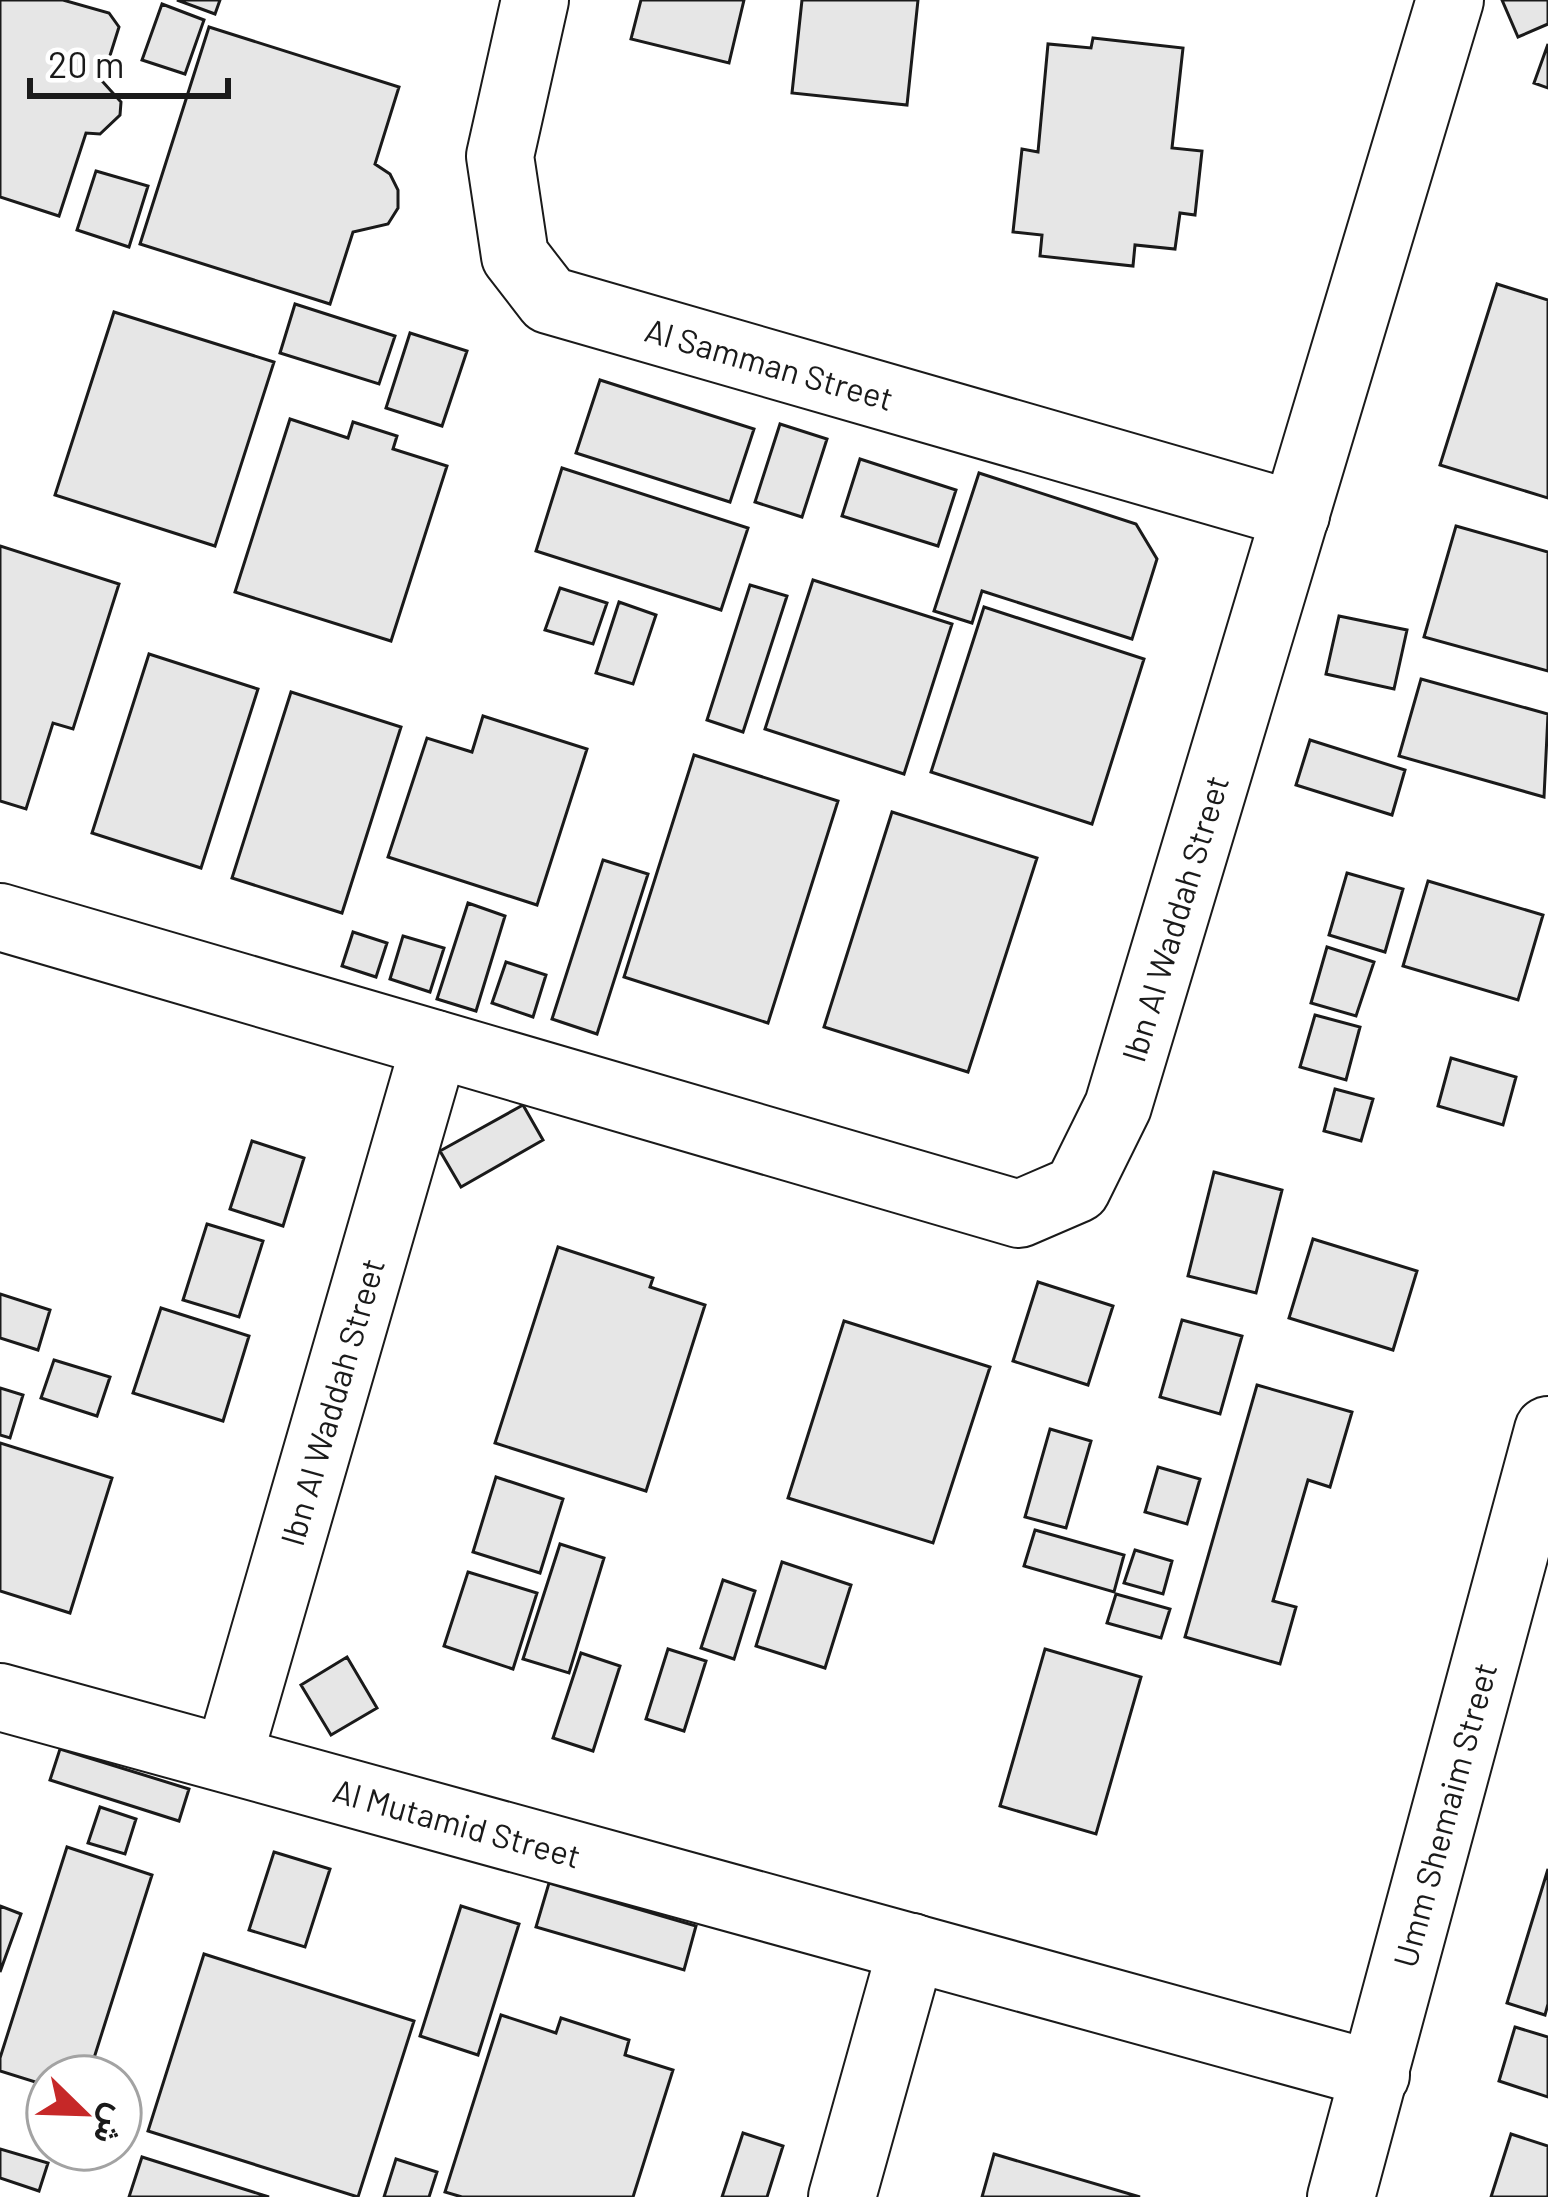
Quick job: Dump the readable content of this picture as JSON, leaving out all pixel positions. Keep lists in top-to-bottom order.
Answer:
{
  "streets": {
    "street": [
      "Al Samman Street",
      "Ibn Al Waddah Street",
      "Umm Shemaim Street",
      "Al Mutamid Street"
    ]
  },
  "crossings": [
    ["Al Samman Street", "Ibn Al Waddah Street"],
    ["Ibn Al Waddah Street", "Al Mutamid Street"],
    ["Umm Shemaim Street", "Al Mutamid Street"]
  ],
  "scale_bar": "20 m",
  "north": "bottom right"
}
